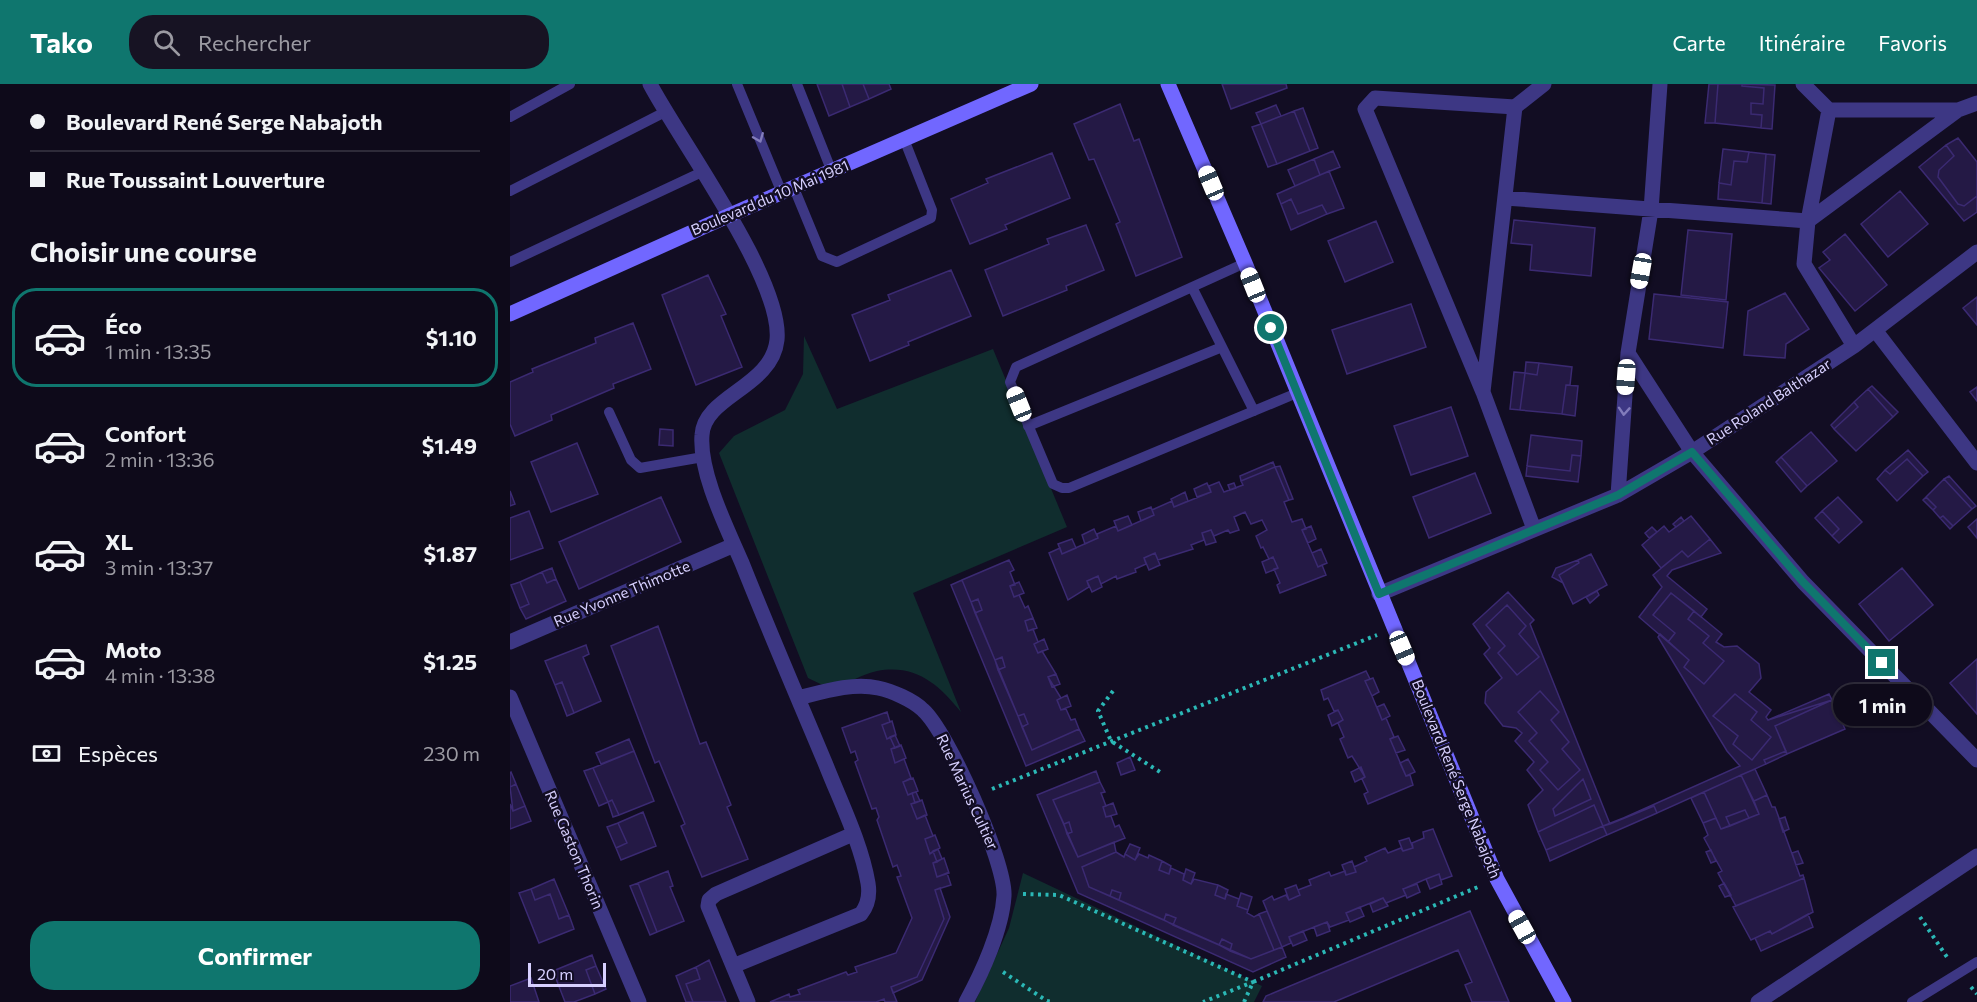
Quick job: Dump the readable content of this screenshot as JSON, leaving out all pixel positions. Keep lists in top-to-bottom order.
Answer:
{
  "streets": {
    "street": [
      "Boulevard du 10 Mai 1981",
      "Rue Roland Balthazar",
      "Rue Yvonne Thimotte",
      "Boulevard René Serge Nabajoth",
      "Rue Marius Cultier",
      "Rue Gaston Thorin"
    ]
  },
  "crossings": [
    ["Rue Roland Balthazar", "Boulevard René Serge Nabajoth"]
  ],
  "scale_bar": "20 m",
  "page": {
    "header": "Tako",
    "search": "Rechercher",
    "nav": ["Carte", "Itinéraire", "Favoris"],
    "banner": ["Boulevard René Serge Nabajoth", "Rue Toussaint Louverture"],
    "heading": "Choisir une course",
    "list": [
      {
        "name": "Éco",
        "note": "1 min · 13:35",
        "value": "$1.10"
      },
      {
        "name": "Confort",
        "note": "2 min · 13:36",
        "value": "$1.49"
      },
      {
        "name": "XL",
        "note": "3 min · 13:37",
        "value": "$1.87"
      },
      {
        "name": "Moto",
        "note": "4 min · 13:38",
        "value": "$1.25"
      }
    ],
    "bubble": "1 min",
    "pay": ["Espèces", "230 m"],
    "buttons": "Confirmer",
    "scale": "20 m"
  }
}
